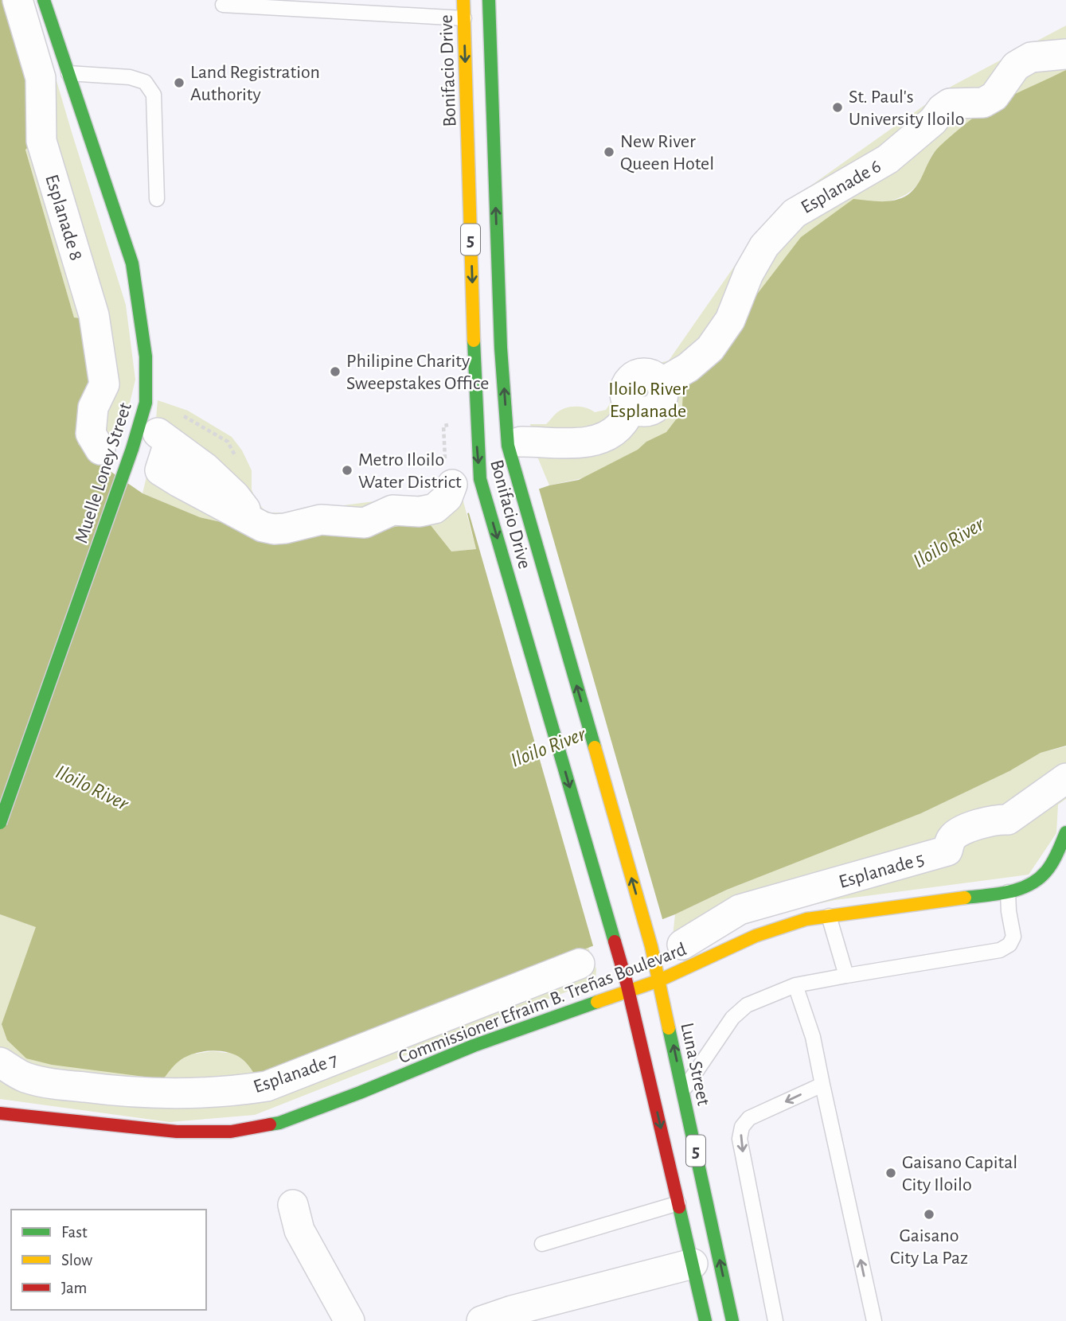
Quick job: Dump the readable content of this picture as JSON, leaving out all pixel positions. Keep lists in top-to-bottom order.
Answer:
{
  "streets": {
    "main road": [
      "Bonifacio Drive",
      "5",
      "Muelle Loney Street",
      "Commissioner Efraim B. Treñas Boulevard",
      "Luna Street"
    ],
    "street": [
      "Esplanade 6",
      "Esplanade 8",
      "Esplanade 5",
      "Esplanade 7"
    ]
  },
  "crossings": [
    ["Bonifacio Drive", "Esplanade 6"],
    ["Bonifacio Drive", "5"],
    ["Bonifacio Drive", "Commissioner Efraim B. Treñas Boulevard"],
    ["Bonifacio Drive", "Luna Street"],
    ["5", "Commissioner Efraim B. Treñas Boulevard"],
    ["Commissioner Efraim B. Treñas Boulevard", "Luna Street"]
  ],
  "water": ["Iloilo River"],
  "parks": ["Iloilo River Esplanade"],
  "places": [
    "Land Registration Authority",
    "St. Paul's University Iloilo",
    "New River Queen Hotel",
    "Philipine Charity Sweepstakes Office",
    "Metro Iloilo Water District",
    "Gaisano Capital City Iloilo",
    "Gaisano City La Paz"
  ],
  "legend": ["Fast", "Slow", "Jam"]
}
